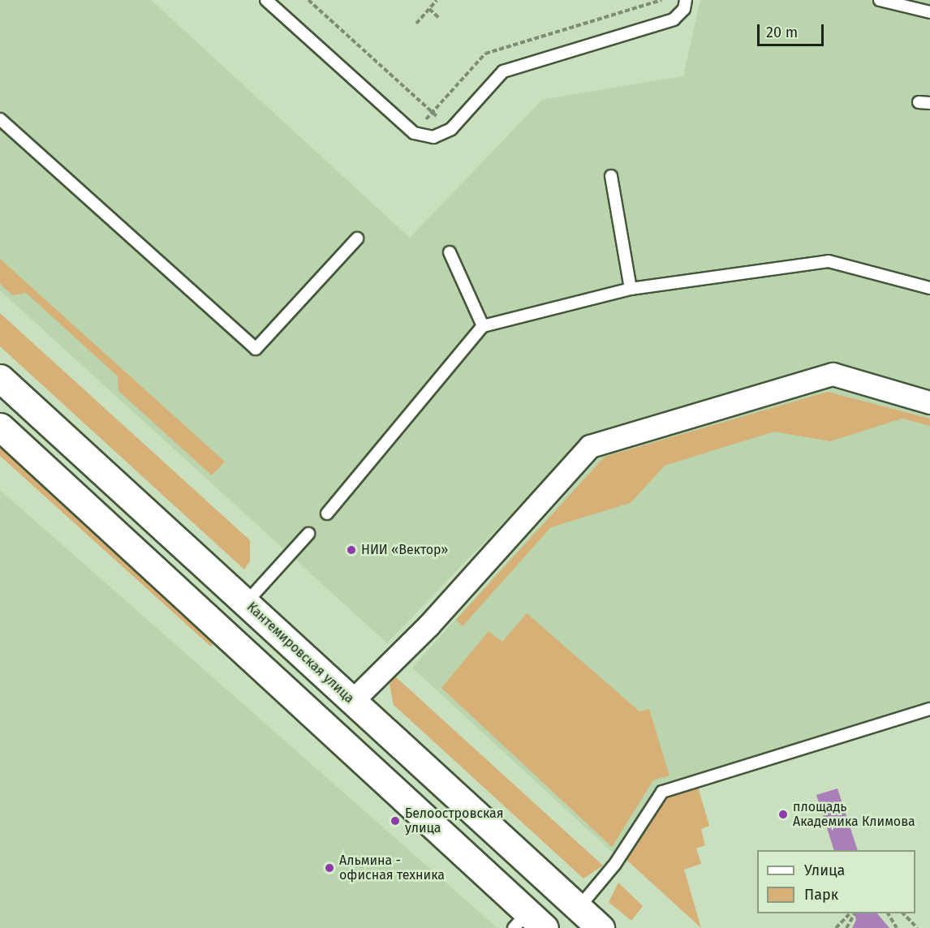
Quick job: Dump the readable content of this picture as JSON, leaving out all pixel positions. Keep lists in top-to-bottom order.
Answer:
{
  "streets": {
    "main road": ["Кантемировская улица"]
  },
  "places": [
    "НИИ «Вектор»",
    "площадь Академика Климова",
    "Белоостровская улица",
    "Альмина - офисная техника"
  ],
  "legend": ["Улица", "Парк"],
  "scale_bar": "20 m"
}
